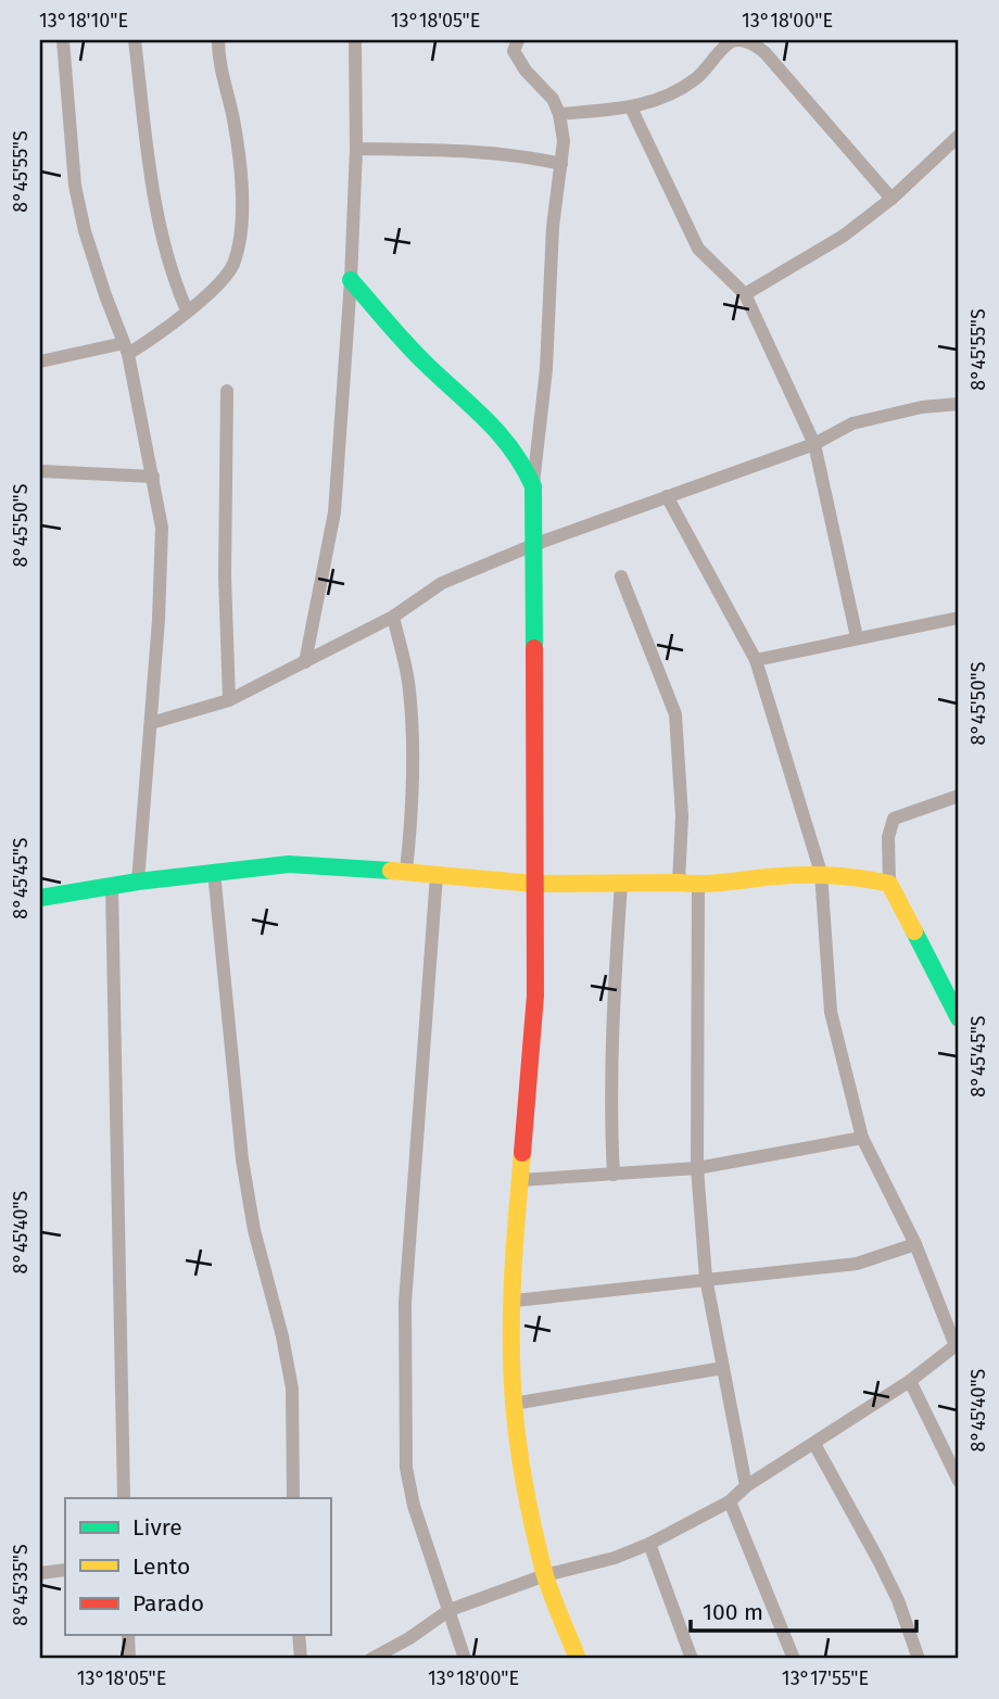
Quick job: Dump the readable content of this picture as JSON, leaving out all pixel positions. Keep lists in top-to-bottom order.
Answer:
{
  "legend": ["Livre", "Lento", "Parado"],
  "scale_bar": "100 m",
  "coordinates": [
    "13°18'10\"E",
    "13°18'05\"E",
    "13°18'00\"E",
    "8°45'55\"S",
    "8°45'50\"S",
    "8°45'45\"S",
    "8°45'40\"S",
    "8°45'35\"S",
    "13°17'55\"E"
  ]
}
